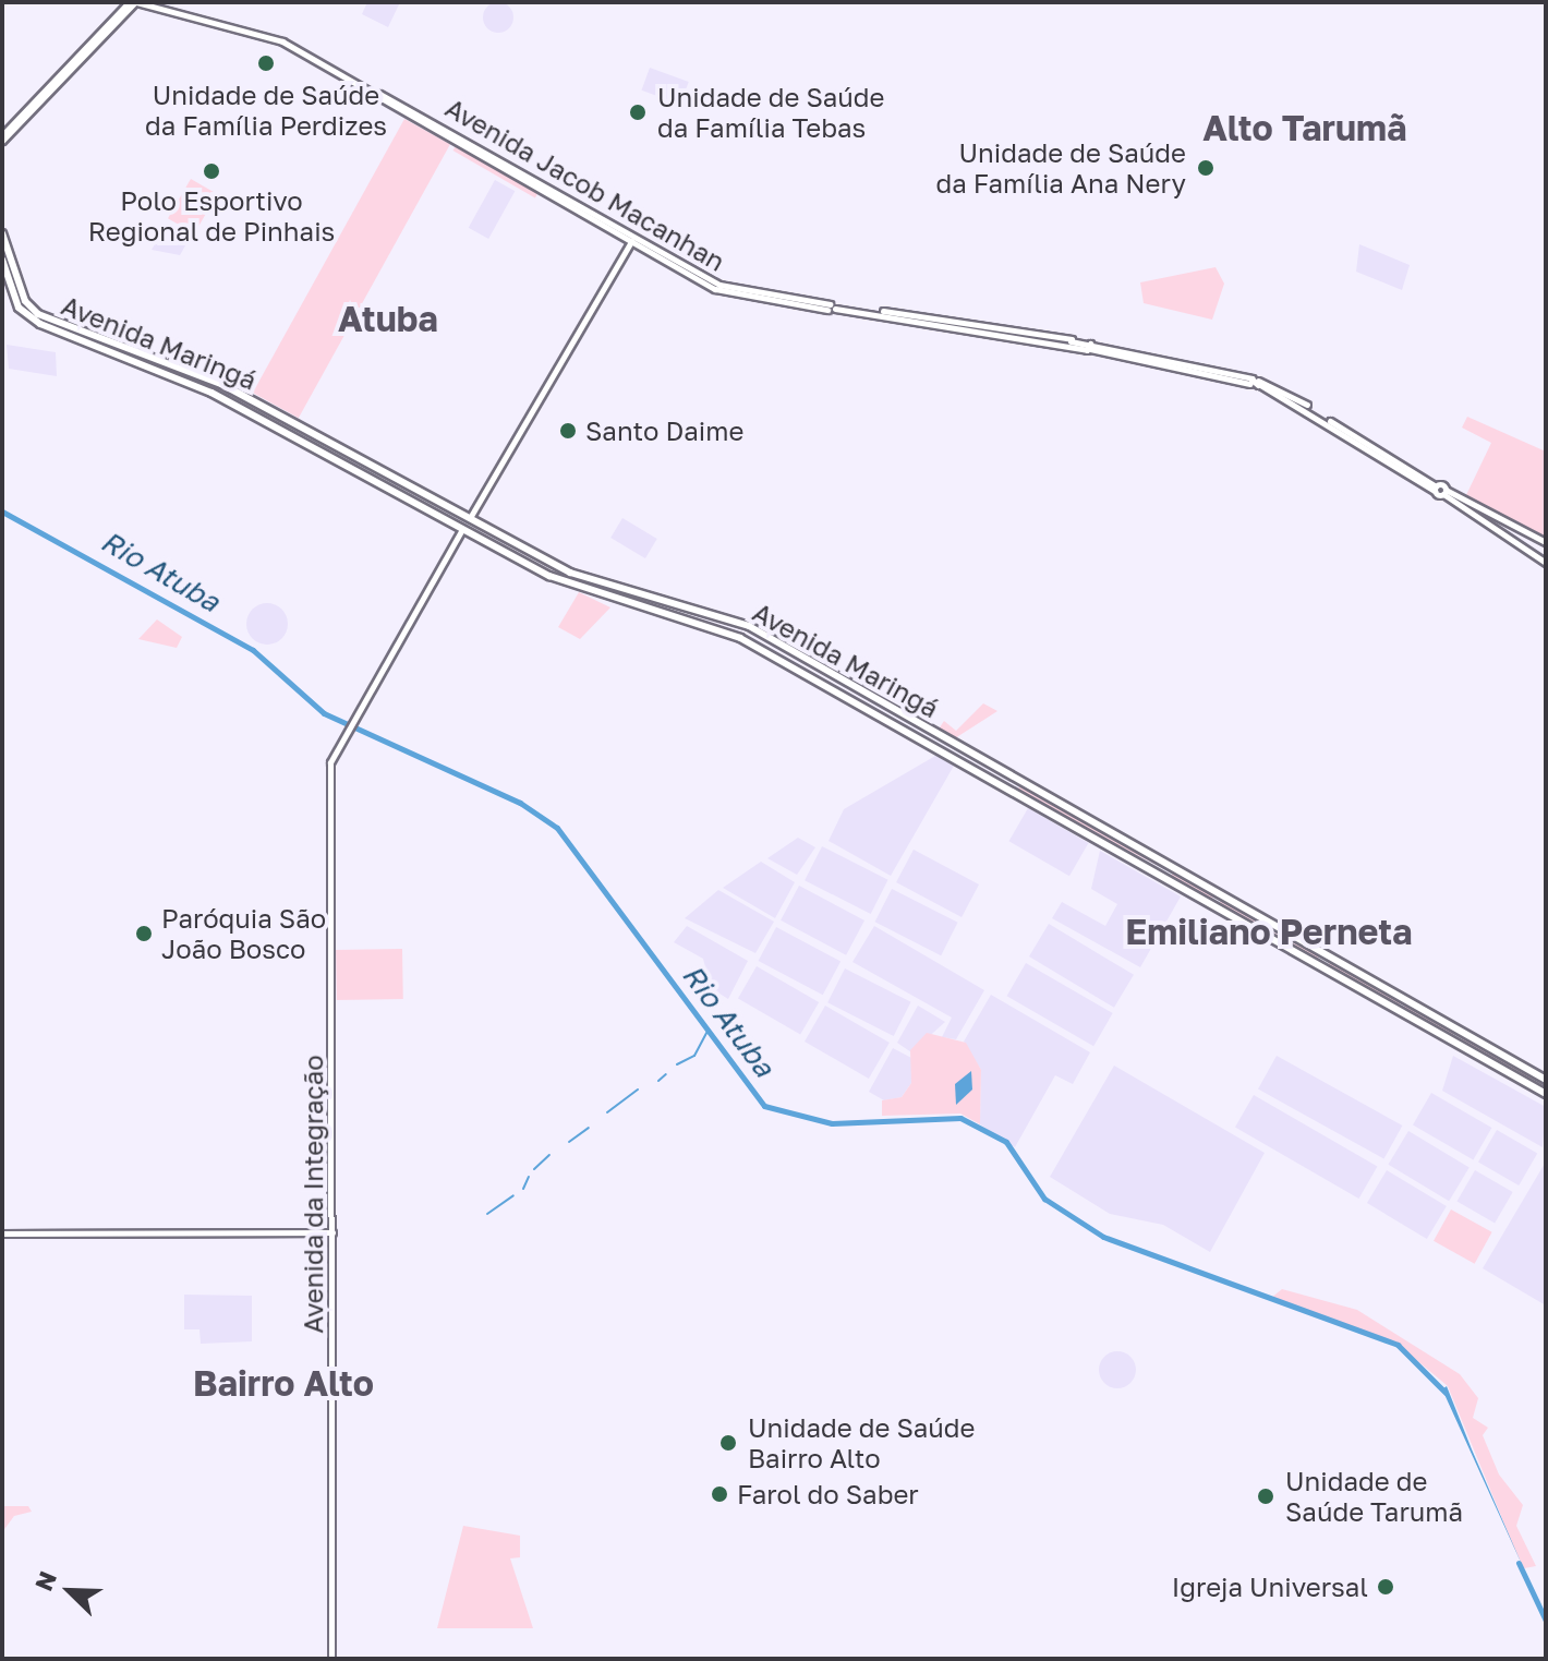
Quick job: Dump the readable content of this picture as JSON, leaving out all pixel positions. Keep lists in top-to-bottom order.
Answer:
{
  "streets": {
    "main road": ["Avenida Jacob Macanhan", "Avenida Maringá", "Avenida da Integração"]
  },
  "crossings": [
    ["Avenida Maringá", "Avenida da Integração"]
  ],
  "districts": [
    "Alto Tarumã",
    "Atuba",
    "Emiliano Perneta",
    "Bairro Alto"
  ],
  "water": ["Rio Atuba"],
  "places": [
    "Unidade de Saúde da Família Perdizes",
    "Unidade de Saúde da Família Tebas",
    "Unidade de Saúde da Família Ana Nery",
    "Polo Esportivo Regional de Pinhais",
    "Santo Daime",
    "Paróquia São João Bosco",
    "Unidade de Saúde Bairro Alto",
    "Farol do Saber",
    "Unidade de Saúde Tarumã",
    "Igreja Universal"
  ],
  "north": "top left"
}
